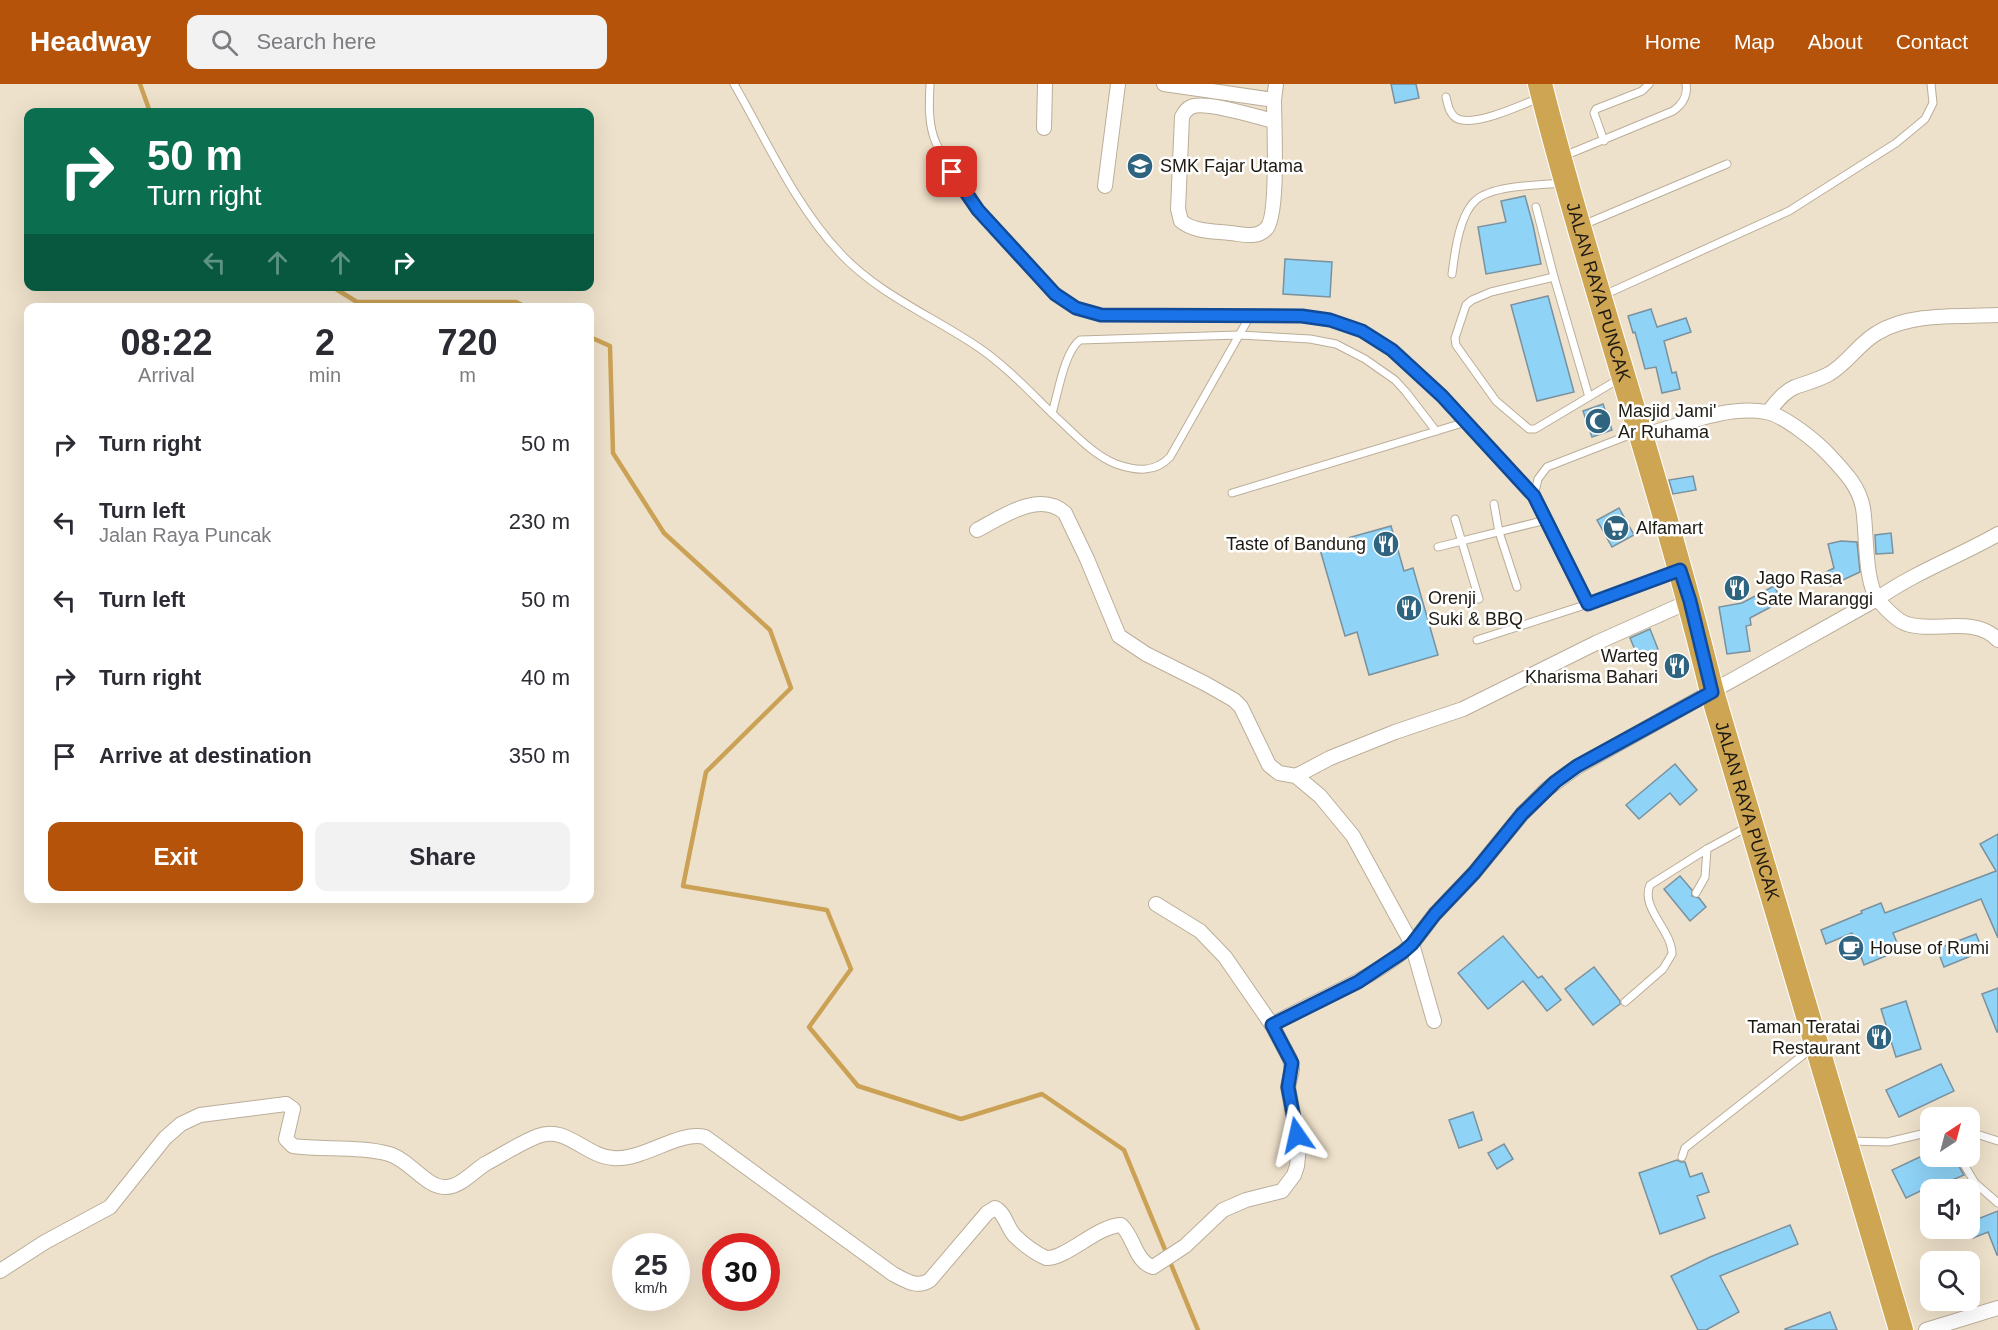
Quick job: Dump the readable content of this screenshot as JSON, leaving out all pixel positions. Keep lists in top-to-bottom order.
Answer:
{
  "streets": {
    "highway": ["JALAN RAYA PUNCAK"]
  },
  "places": {
    "school or university": ["SMK Fajar Utama"],
    "mosque": ["Masjid Jami' Ar Ruhama"],
    "supermarket": ["Alfamart"],
    "restaurant": [
      "Taste of Bandung",
      "Jago Rasa Sate Maranggi",
      "Orenji Suki & BBQ",
      "Warteg Kharisma Bahari",
      "Taman Teratai Restaurant"
    ],
    "cafe": ["House of Rumi"]
  },
  "north": "top right",
  "page": {
    "header": "Headway",
    "search": "Search here",
    "nav": [
      "Home",
      "Map",
      "About",
      "Contact"
    ],
    "turn": ["50 m", "Turn right"],
    "eta": [
      "08:22",
      "Arrival",
      "2",
      "min",
      "720",
      "m"
    ],
    "list": [
      {
        "name": "Turn right",
        "value": "50 m"
      },
      {
        "name": "Turn left",
        "note": "Jalan Raya Puncak",
        "value": "230 m"
      },
      {
        "name": "Turn left",
        "value": "50 m"
      },
      {
        "name": "Turn right",
        "value": "40 m"
      },
      {
        "name": "Arrive at destination",
        "value": "350 m"
      }
    ],
    "buttons": ["Exit", "Share"],
    "speed": "25 km/h",
    "limit": "30"
  }
}
